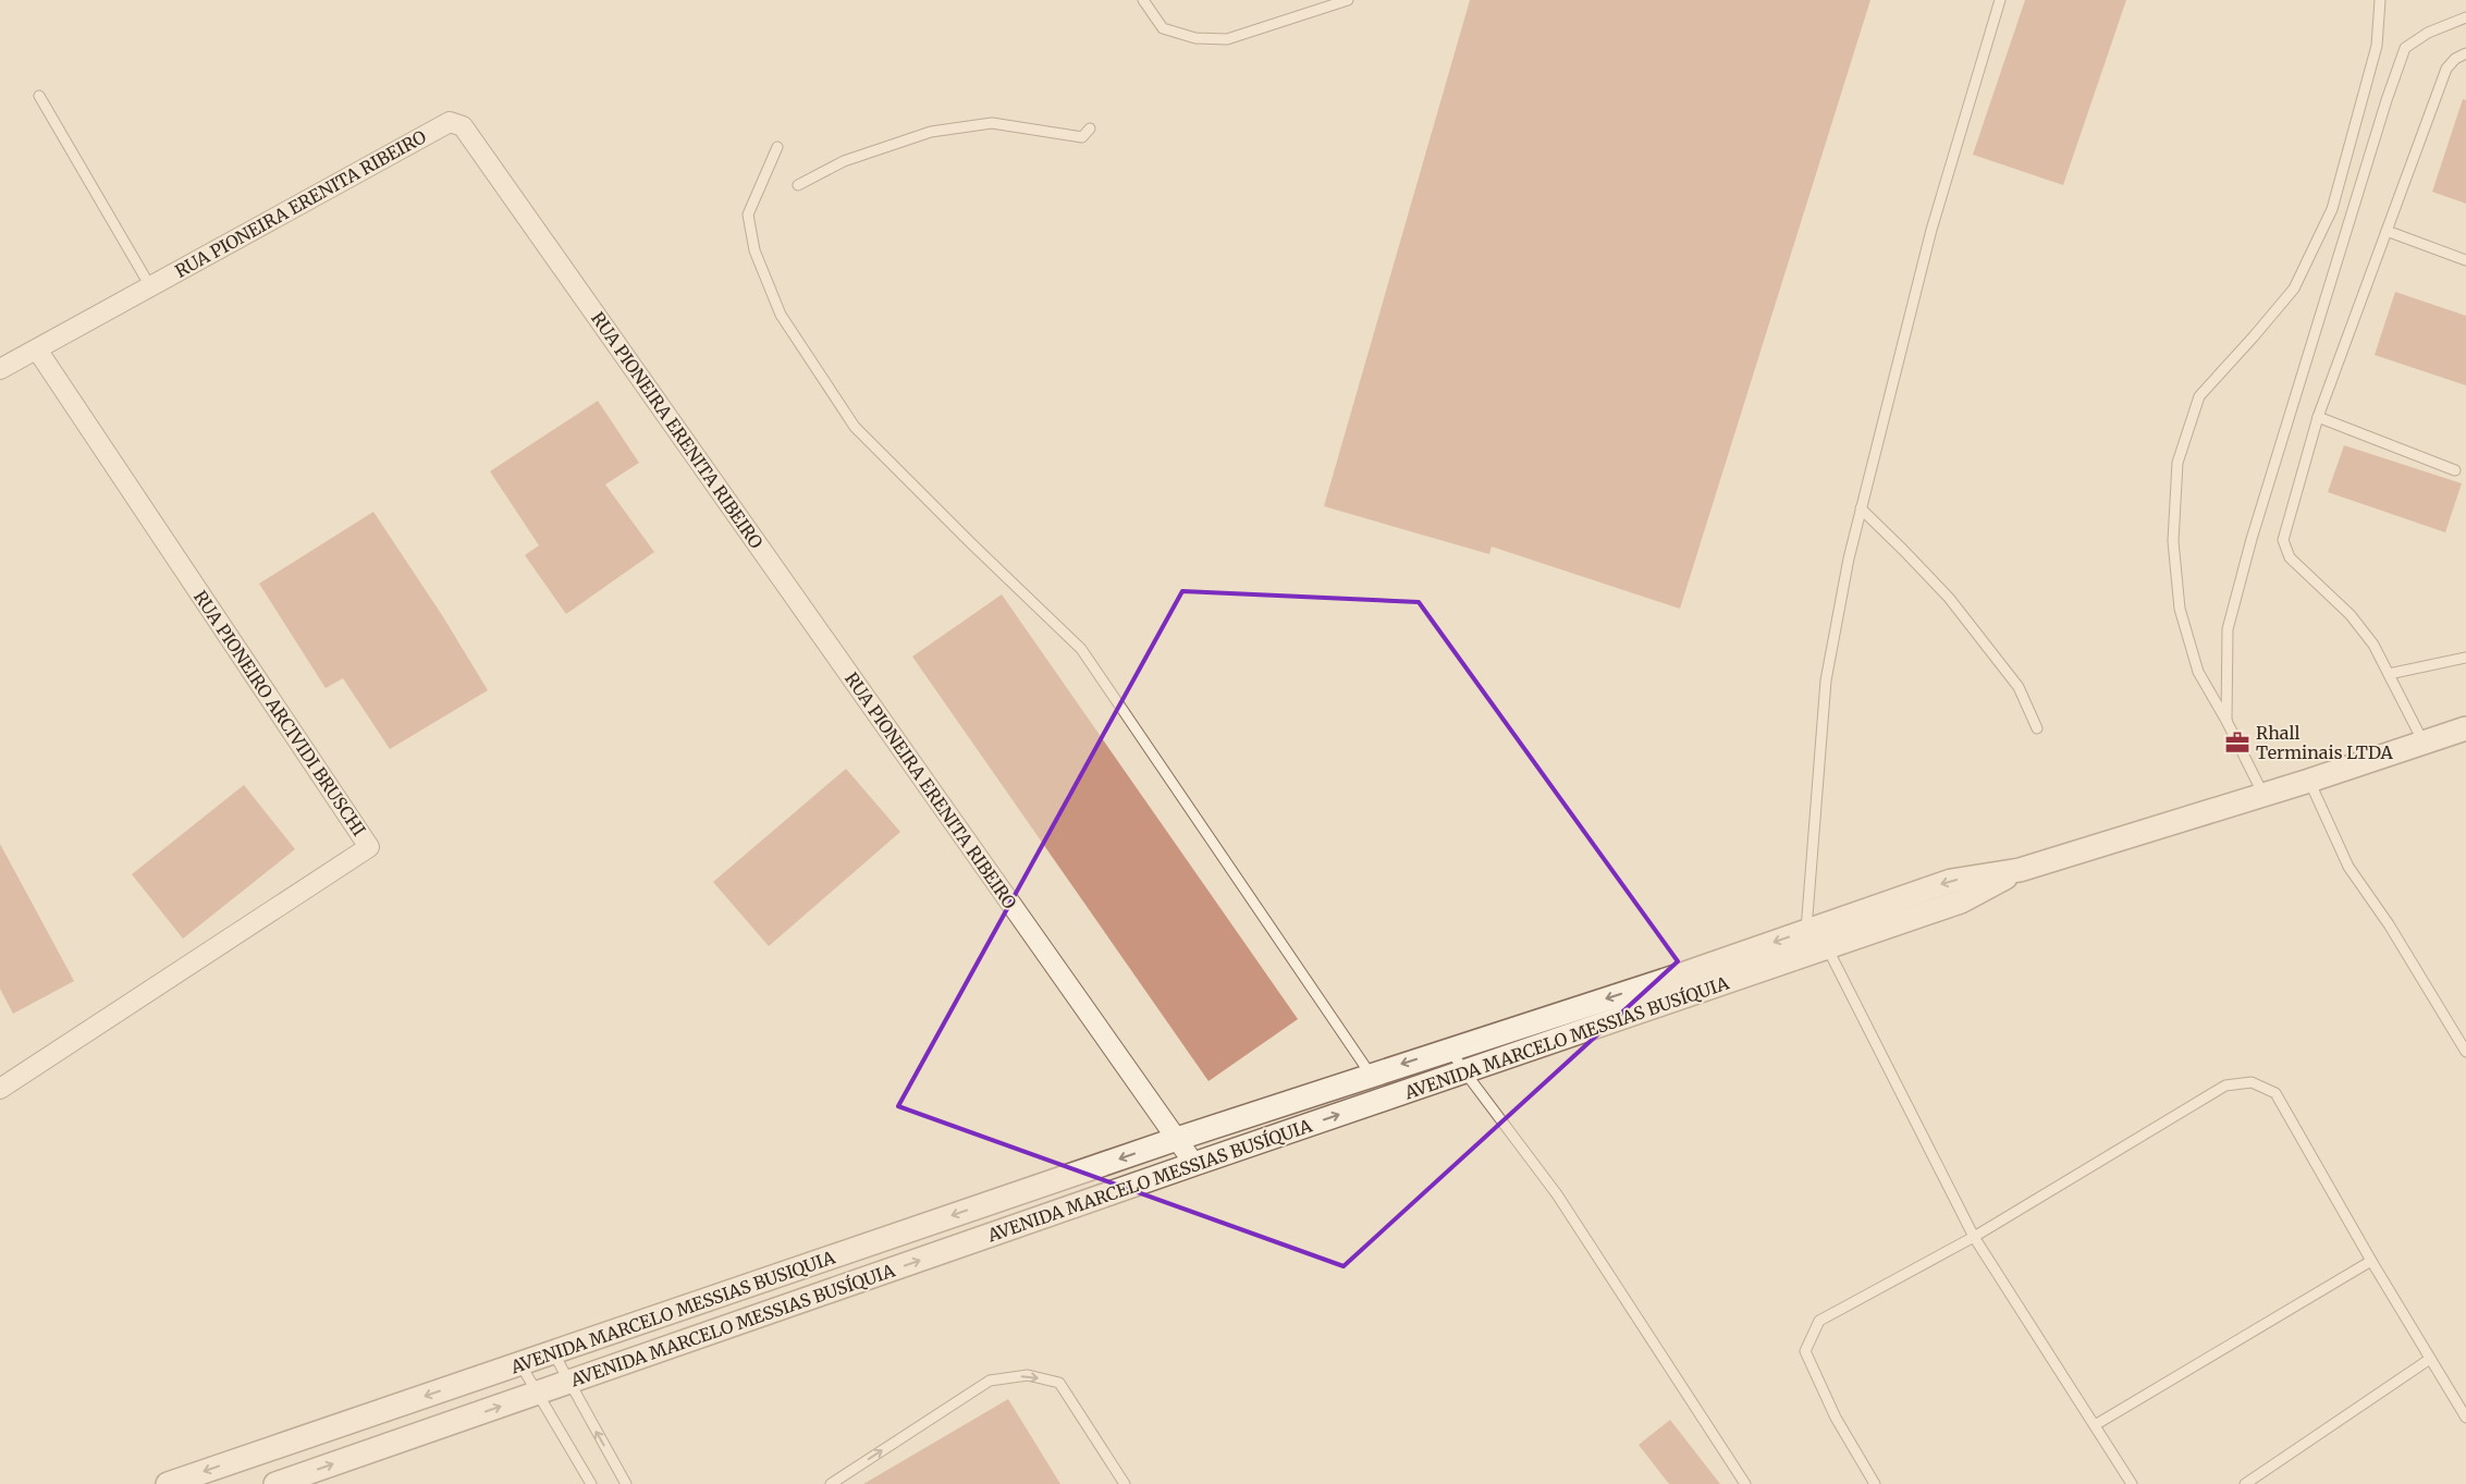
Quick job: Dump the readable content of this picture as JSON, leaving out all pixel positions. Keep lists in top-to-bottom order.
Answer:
{
  "streets": {
    "street": [
      "RUA PIONEIRA ERENITA RIBEIRO",
      "RUA PIONEIRO ARCIVIDI BRUSCHI",
      "AVENIDA MARCELO MESSIAS BUSÍQUIA",
      "AVENIDA MARCELO MESSIAS BUSIQUIA"
    ]
  },
  "crossings": [
    ["RUA PIONEIRA ERENITA RIBEIRO", "RUA PIONEIRO ARCIVIDI BRUSCHI"],
    ["RUA PIONEIRA ERENITA RIBEIRO", "AVENIDA MARCELO MESSIAS BUSÍQUIA"],
    ["RUA PIONEIRA ERENITA RIBEIRO", "AVENIDA MARCELO MESSIAS BUSIQUIA"],
    ["AVENIDA MARCELO MESSIAS BUSÍQUIA", "AVENIDA MARCELO MESSIAS BUSIQUIA"]
  ],
  "one_way": ["AVENIDA MARCELO MESSIAS BUSIQUIA"],
  "places": {
    "office": ["Rhall Terminais LTDA"]
  }
}
